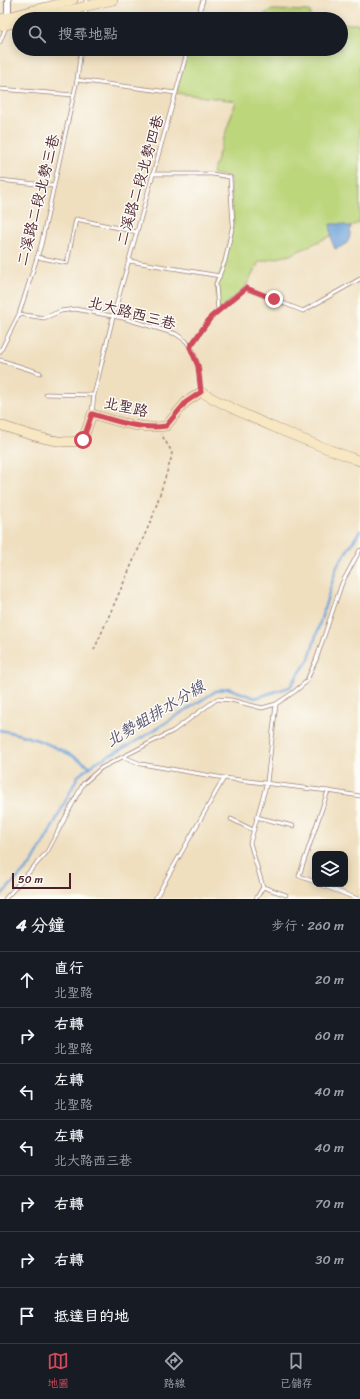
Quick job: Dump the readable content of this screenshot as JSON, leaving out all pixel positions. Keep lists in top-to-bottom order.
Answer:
{
  "streets": {
    "street": ["北聖路"],
    "lane": ["二溪路二段北勢四巷", "二溪路二段北勢三巷", "北大路西三巷"]
  },
  "crossings": [
    ["二溪路二段北勢四巷", "北大路西三巷"],
    ["二溪路二段北勢四巷", "北聖路"],
    ["二溪路二段北勢三巷", "北大路西三巷"],
    ["北大路西三巷", "北聖路"]
  ],
  "water": ["北勢蛆排水分線"],
  "scale_bar": "50 m",
  "page": {
    "search": "搜尋地點",
    "scale": "50 m",
    "heading": ["4 分鐘", "步行 · 260 m"],
    "list": [
      ["直行", "北聖路", "20 m"],
      ["右轉", "北聖路", "60 m"],
      ["左轉", "北聖路", "40 m"],
      ["左轉", "北大路西三巷", "40 m"],
      ["右轉", "70 m"],
      ["右轉", "30 m"],
      "抵達目的地"
    ],
    "nav": ["地圖", "路線", "已儲存"]
  }
}
